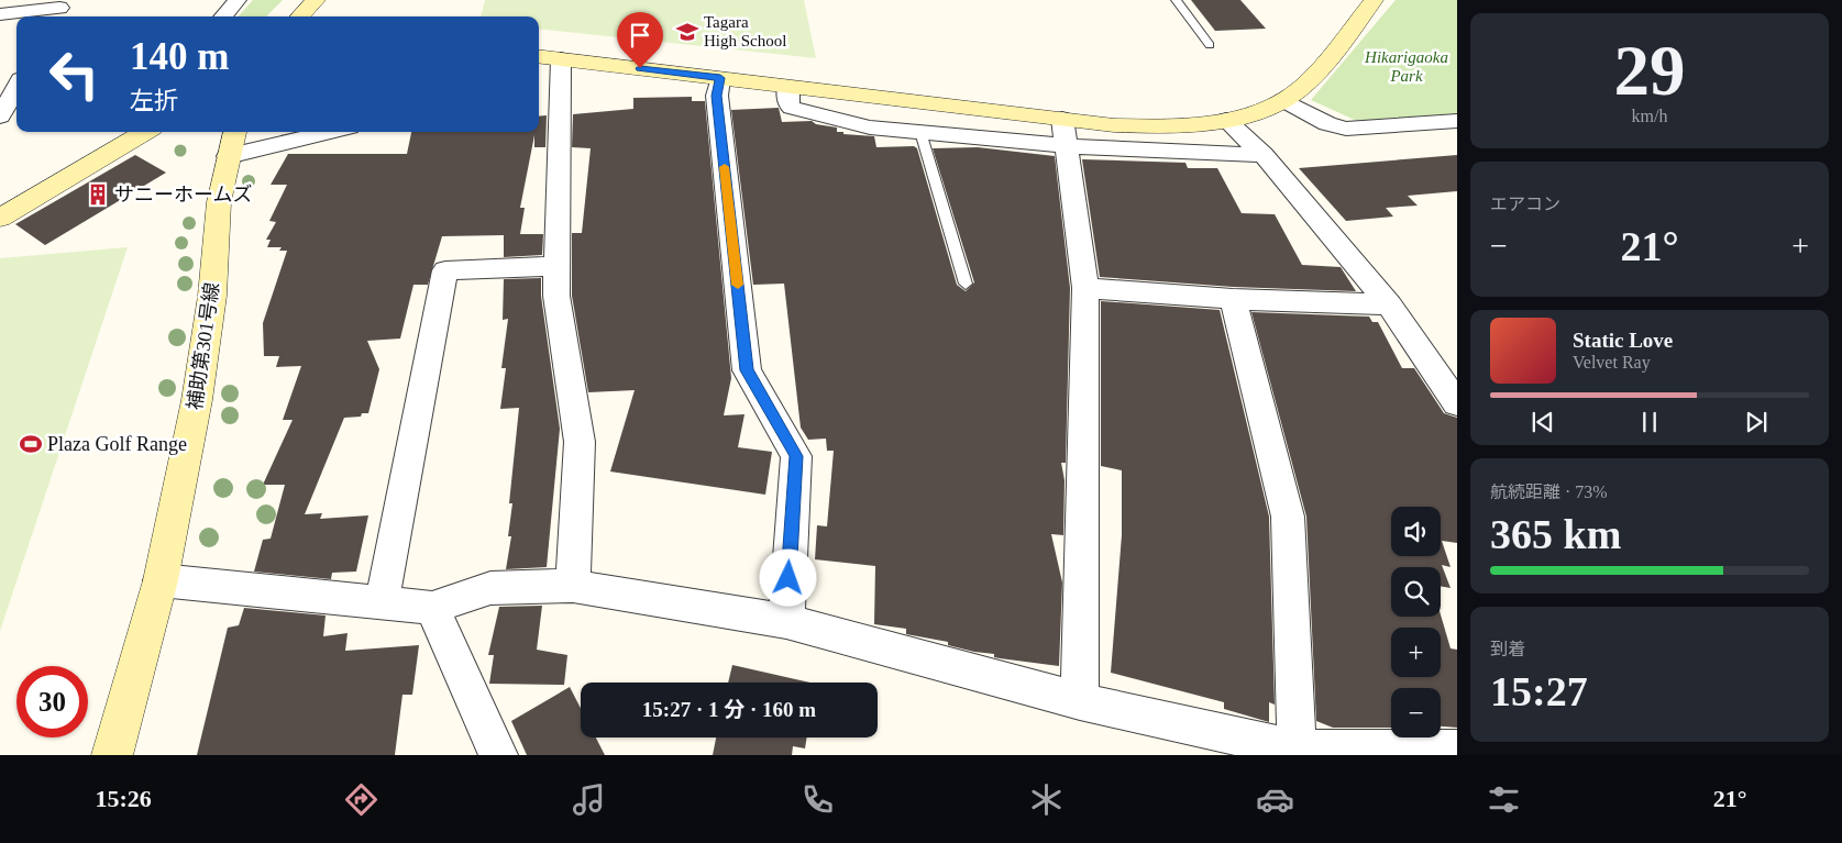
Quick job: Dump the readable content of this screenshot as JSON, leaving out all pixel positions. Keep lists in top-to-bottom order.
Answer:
{
  "streets": {
    "street": ["補助第301号線"]
  },
  "parks": ["Hikarigaoka Park"],
  "places": {
    "school or university": ["Tagara High School"],
    "building": ["サニーホームズ"],
    "sports": ["Plaza Golf Range"]
  },
  "page": {
    "tile": [
      ["29", "km/h"],
      "エアコン",
      ["航続距離 · 73%", "365 km"],
      ["到着", "15:27"]
    ],
    "turn": ["140 m", "左折"],
    "heat": ["−", "21°", "+"],
    "song": ["Static Love", "Velvet Ray"],
    "map_buttons": ["+", "−"],
    "limit": "30",
    "trip": "15:27 · 1 分 · 160 m",
    "tabs": ["15:26", "21°"]
  }
}
